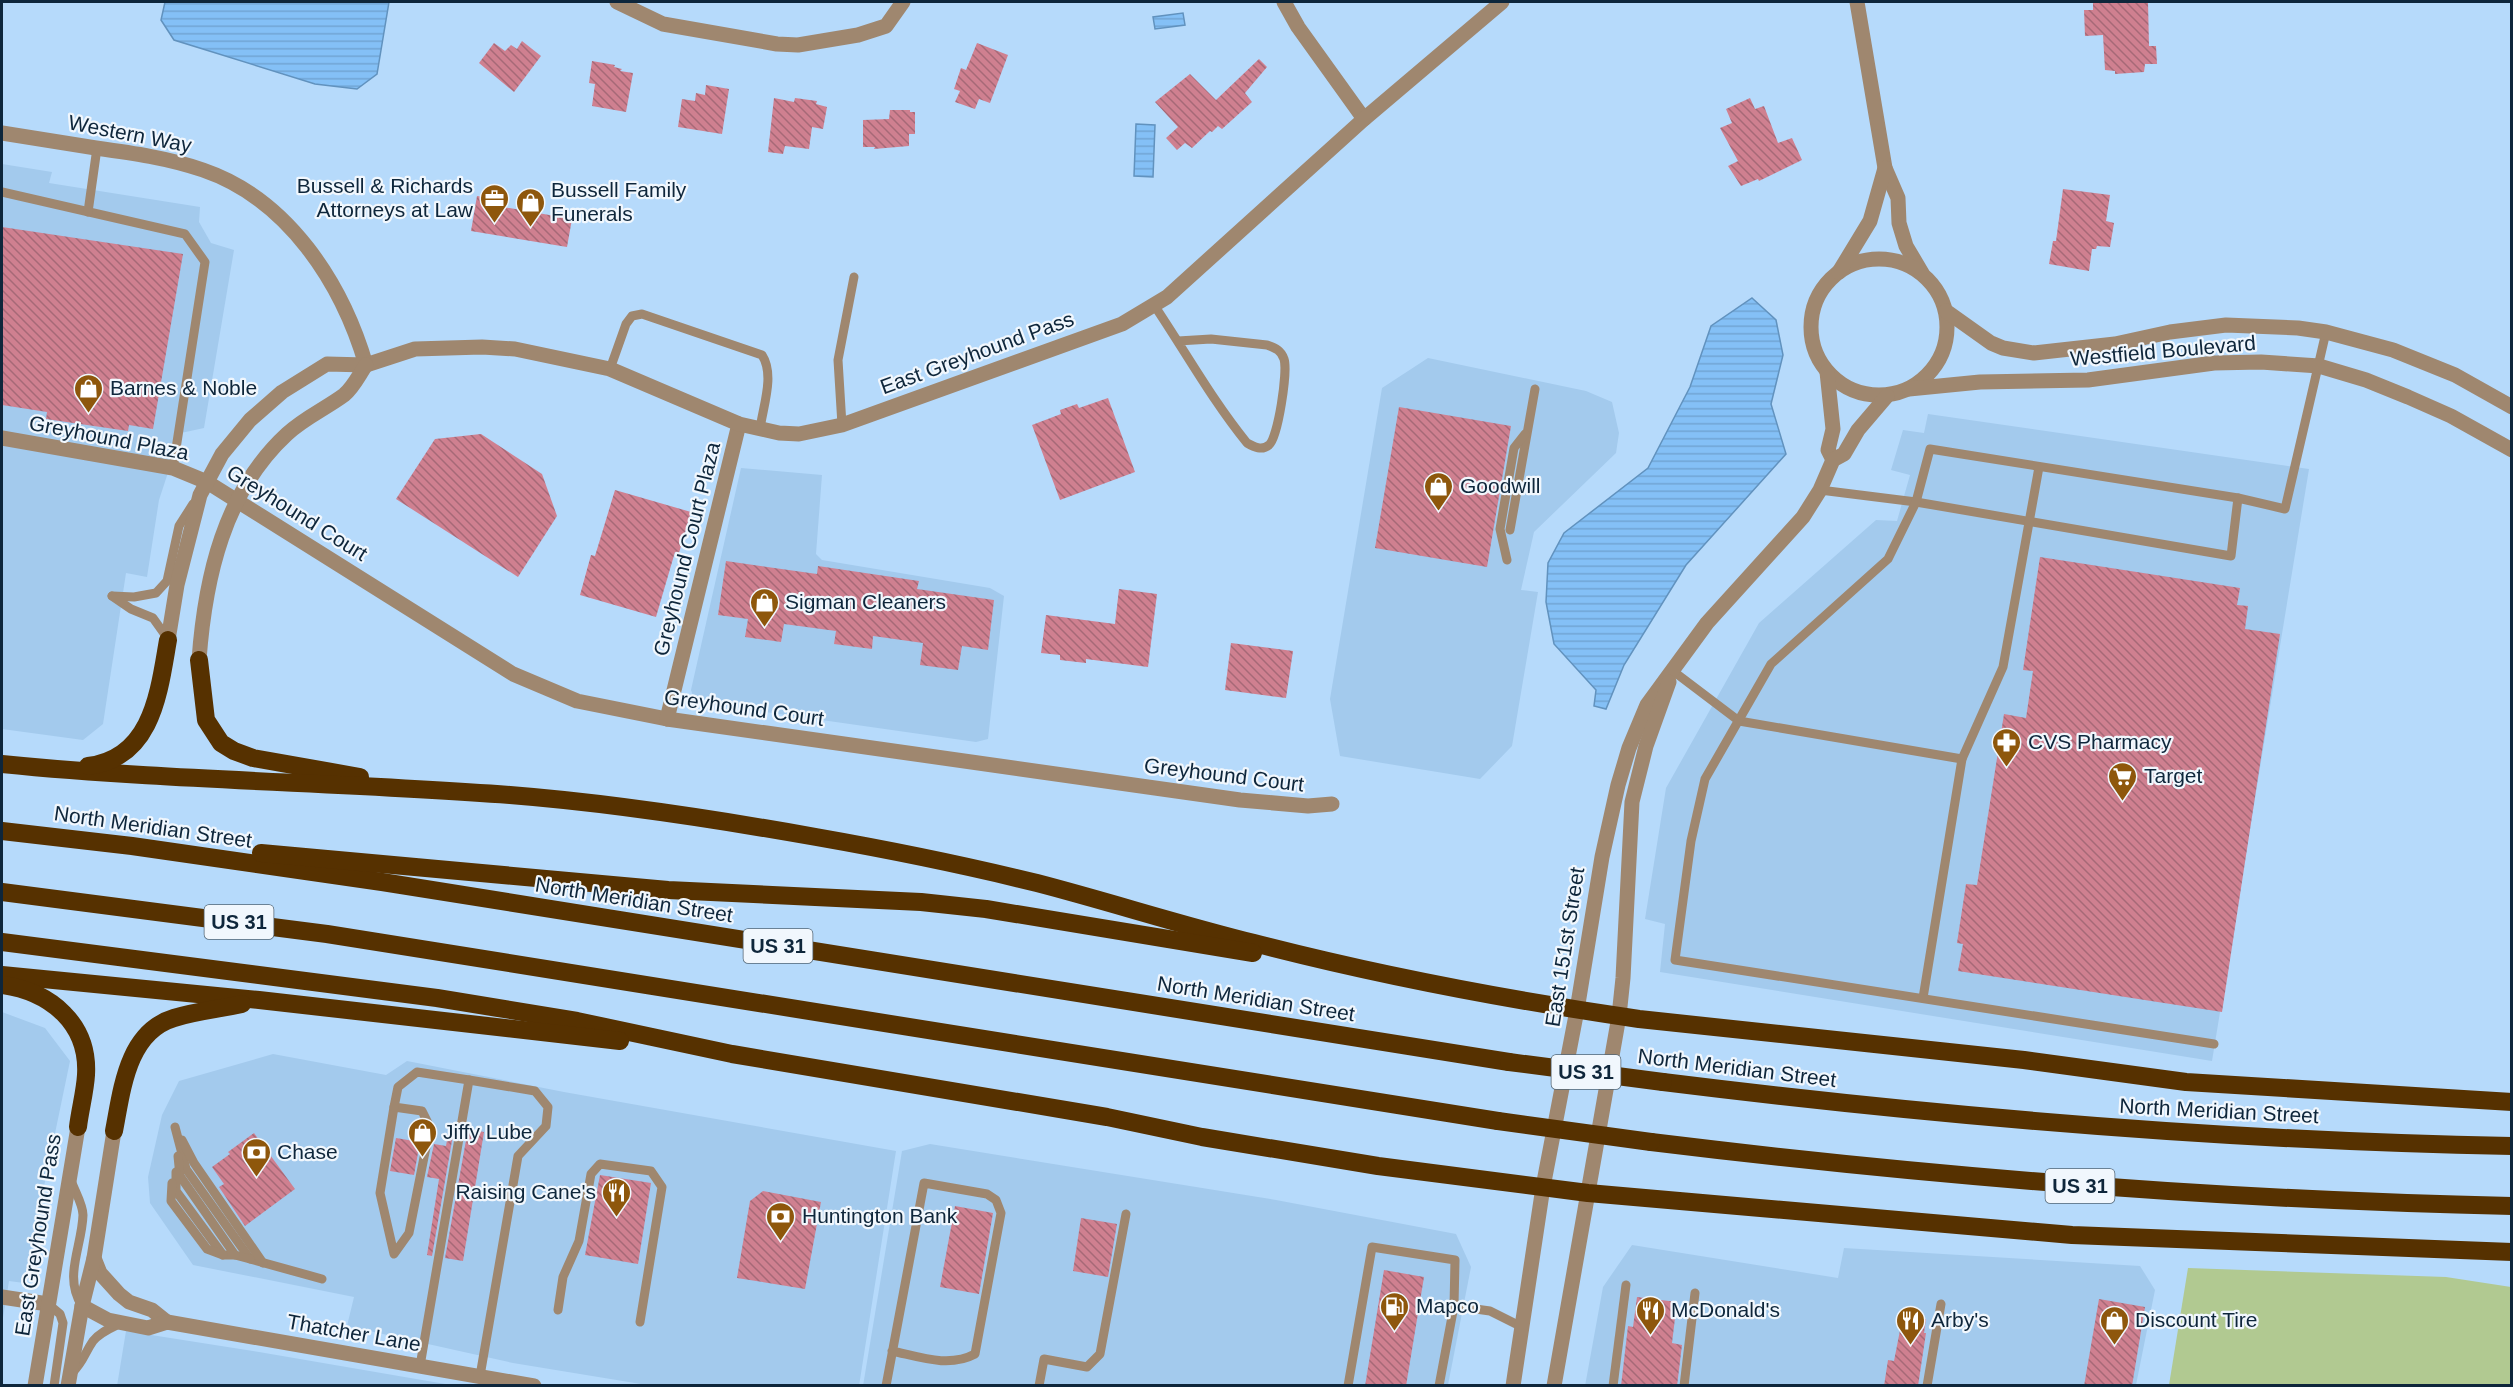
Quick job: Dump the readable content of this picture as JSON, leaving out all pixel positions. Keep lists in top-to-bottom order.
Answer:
{
  "streets": {
    "highway": ["North Meridian Street", "US 31"],
    "street": [
      "Western Way",
      "Westfield Boulevard",
      "East Greyhound Pass",
      "Greyhound Plaza",
      "Greyhound Court",
      "Greyhound Court Plaza",
      "East 151st Street",
      "Thatcher Lane"
    ]
  },
  "crossings": [
    ["Western Way", "East Greyhound Pass"],
    ["Westfield Boulevard", "East 151st Street"],
    ["East Greyhound Pass", "Greyhound Plaza"],
    ["East Greyhound Pass", "Greyhound Court"],
    ["East Greyhound Pass", "Greyhound Court Plaza"],
    ["Greyhound Plaza", "Greyhound Court"],
    ["Greyhound Court", "Greyhound Court Plaza"]
  ],
  "places": {
    "office": ["Bussell & Richards Attorneys at Law"],
    "shop": [
      "Bussell Family Funerals",
      "Barnes & Noble",
      "Goodwill",
      "Sigman Cleaners",
      "Jiffy Lube",
      "Discount Tire"
    ],
    "pharmacy": ["CVS Pharmacy"],
    "supermarket": ["Target"],
    "bank": ["Chase", "Huntington Bank"],
    "restaurant": ["Raising Cane's", "McDonald's", "Arby's"],
    "fuel station": ["Mapco"]
  }
}
